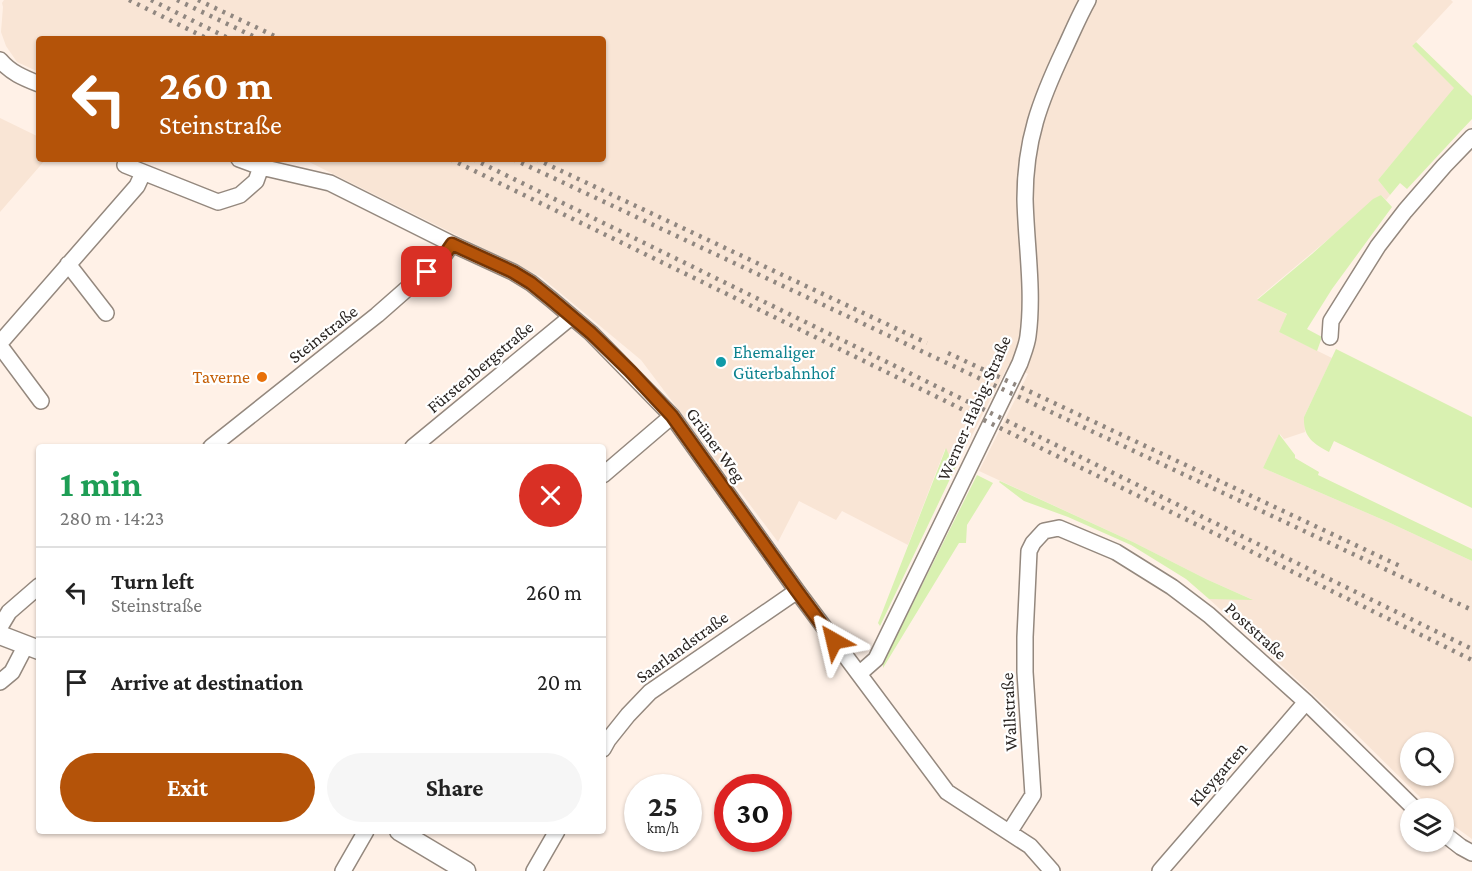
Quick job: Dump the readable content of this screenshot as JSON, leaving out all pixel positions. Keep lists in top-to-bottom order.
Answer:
{
  "streets": {
    "street": [
      "Steinstraße",
      "Fürstenbergstraße",
      "Werner-Habig-Straße",
      "Grüner Weg",
      "Poststraße",
      "Saarlandstraße",
      "Wallstraße",
      "Kleygarten"
    ]
  },
  "crossings": [
    ["Steinstraße", "Grüner Weg"],
    ["Fürstenbergstraße", "Grüner Weg"],
    ["Werner-Habig-Straße", "Grüner Weg"],
    ["Grüner Weg", "Saarlandstraße"],
    ["Grüner Weg", "Wallstraße"],
    ["Poststraße", "Wallstraße"],
    ["Poststraße", "Kleygarten"]
  ],
  "places": ["Ehemaliger Güterbahnhof", "Taverne"],
  "page": {
    "turn": ["260 m", "Steinstraße"],
    "heading": ["1 min", "280 m · 14:23"],
    "list": [
      {
        "name": "Turn left",
        "note": "Steinstraße",
        "value": "260 m"
      },
      {
        "name": "Arrive at destination",
        "value": "20 m"
      }
    ],
    "buttons": ["Exit", "Share"],
    "speed": "25 km/h",
    "limit": "30"
  }
}
